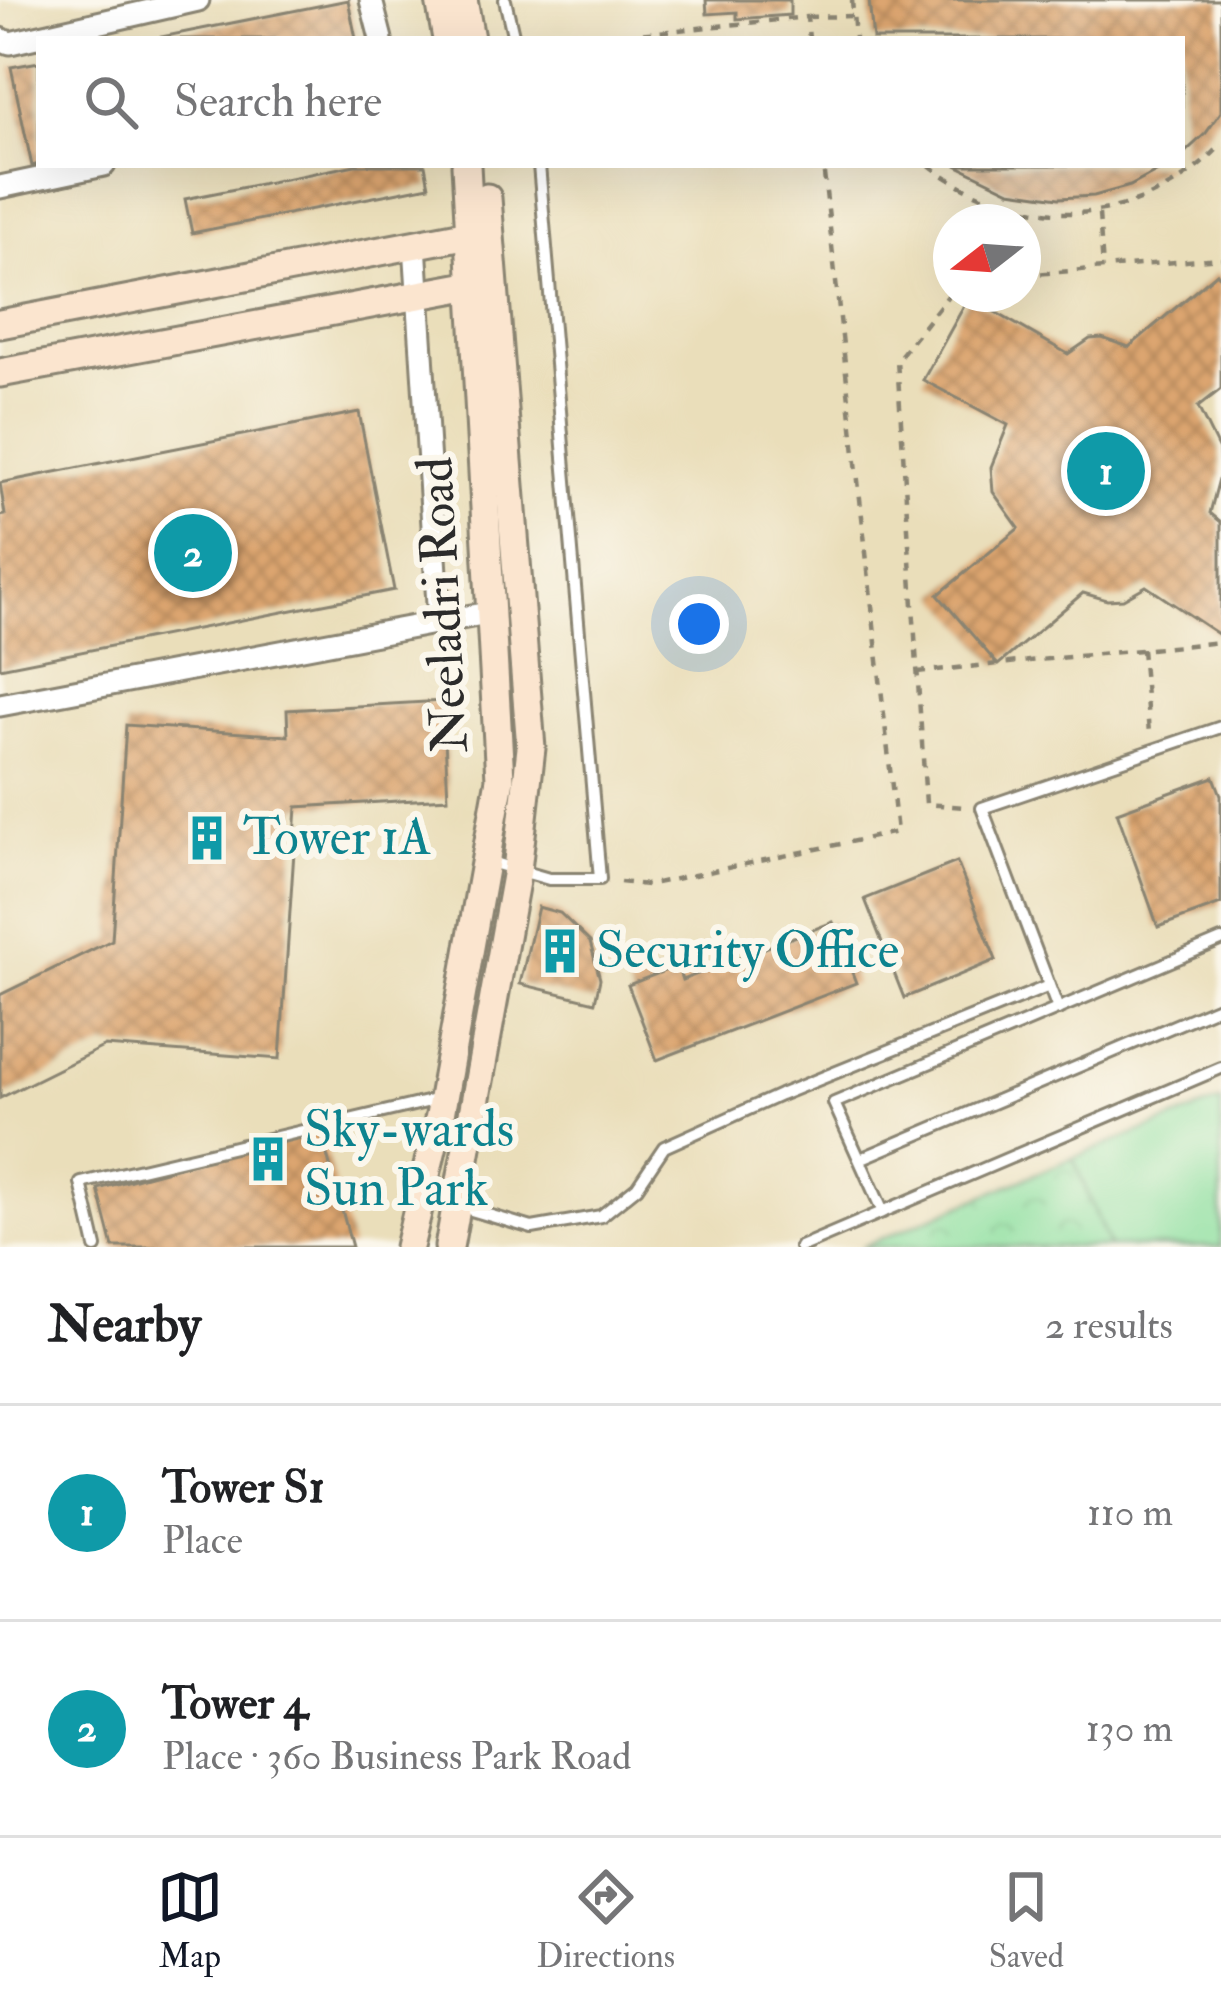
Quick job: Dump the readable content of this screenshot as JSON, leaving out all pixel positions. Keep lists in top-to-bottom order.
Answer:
{
  "streets": {
    "main road": ["Neeladri Road"]
  },
  "places": {
    "building": ["Tower 1A", "Security Office", "Sky-wards Sun Park"]
  },
  "north": "left",
  "page": {
    "search": "Search here",
    "pins": ["1", "2"],
    "heading": ["Nearby", "2 results"],
    "list": [
      {
        "mark": "1",
        "name": "Tower S1",
        "note": "Place",
        "value": "110 m"
      },
      {
        "mark": "2",
        "name": "Tower 4",
        "note": "Place · 360 Business Park Road",
        "value": "130 m"
      }
    ],
    "nav": ["Map", "Directions", "Saved"]
  }
}
